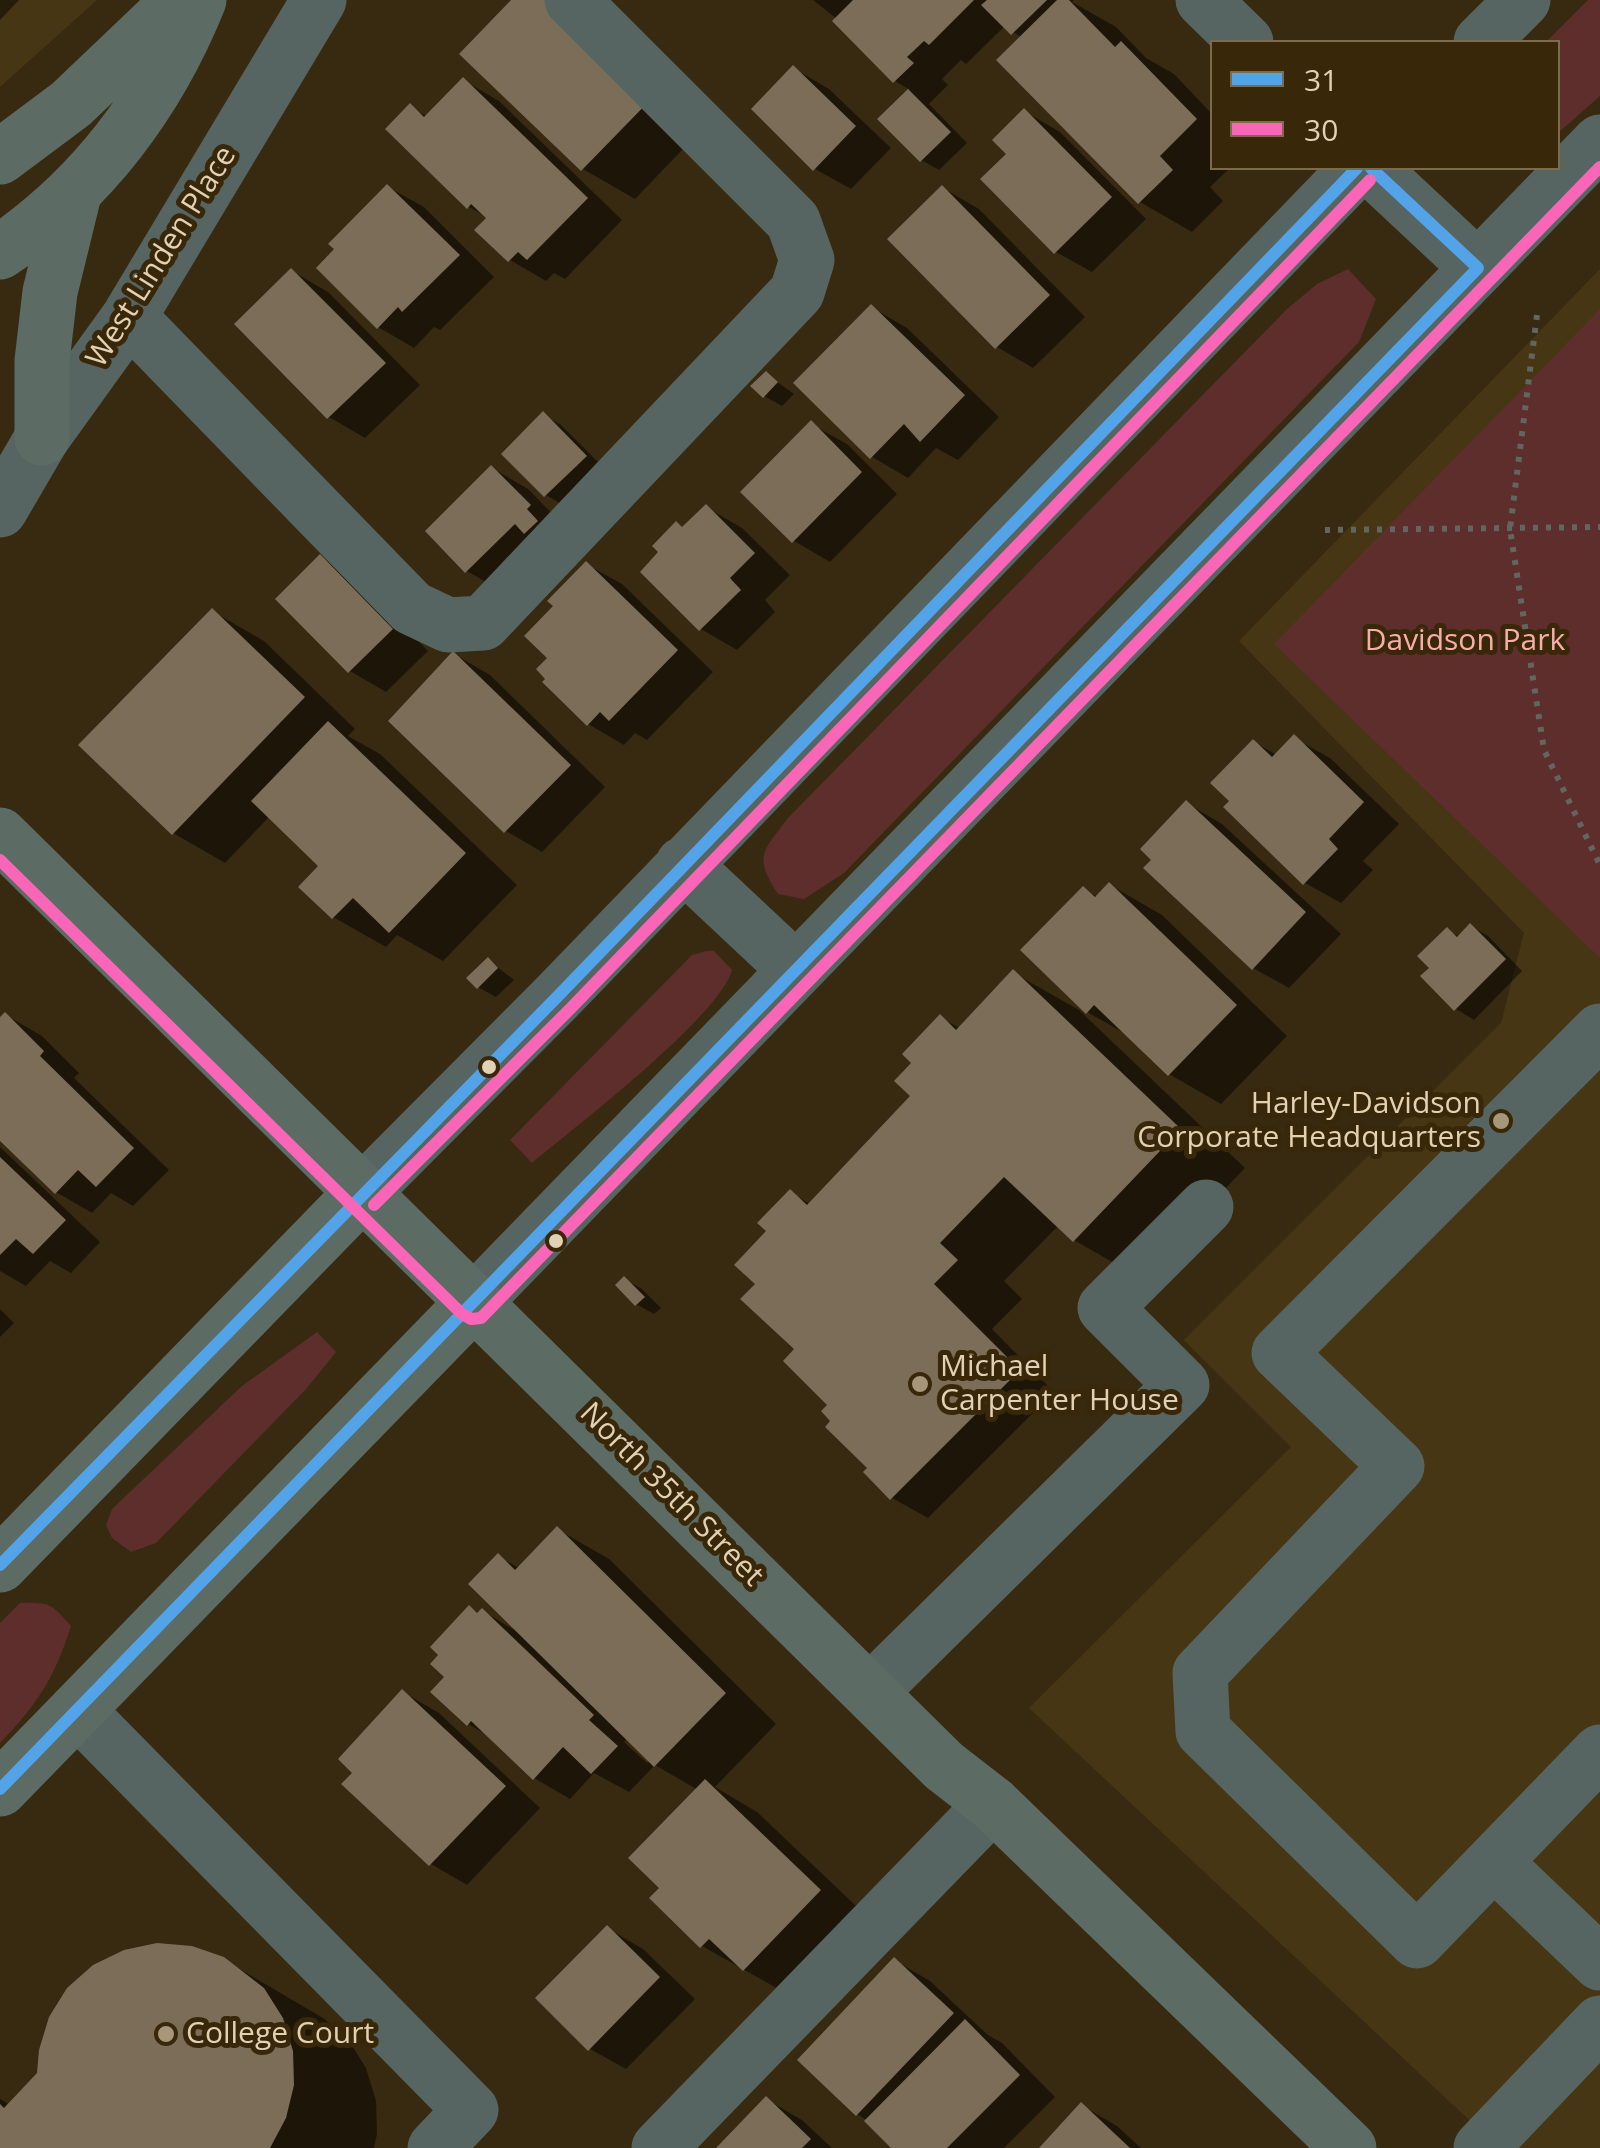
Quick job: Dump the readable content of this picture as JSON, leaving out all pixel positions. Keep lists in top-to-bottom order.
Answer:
{
  "streets": {
    "main road": ["North 35th Street"],
    "street": ["West Linden Place"]
  },
  "parks": ["Davidson Park"],
  "places": ["Harley-Davidson Corporate Headquarters", "Michael Carpenter House", "College Court"],
  "lines": ["transit line 30", "transit line 31"],
  "legend": ["31", "30"]
}
